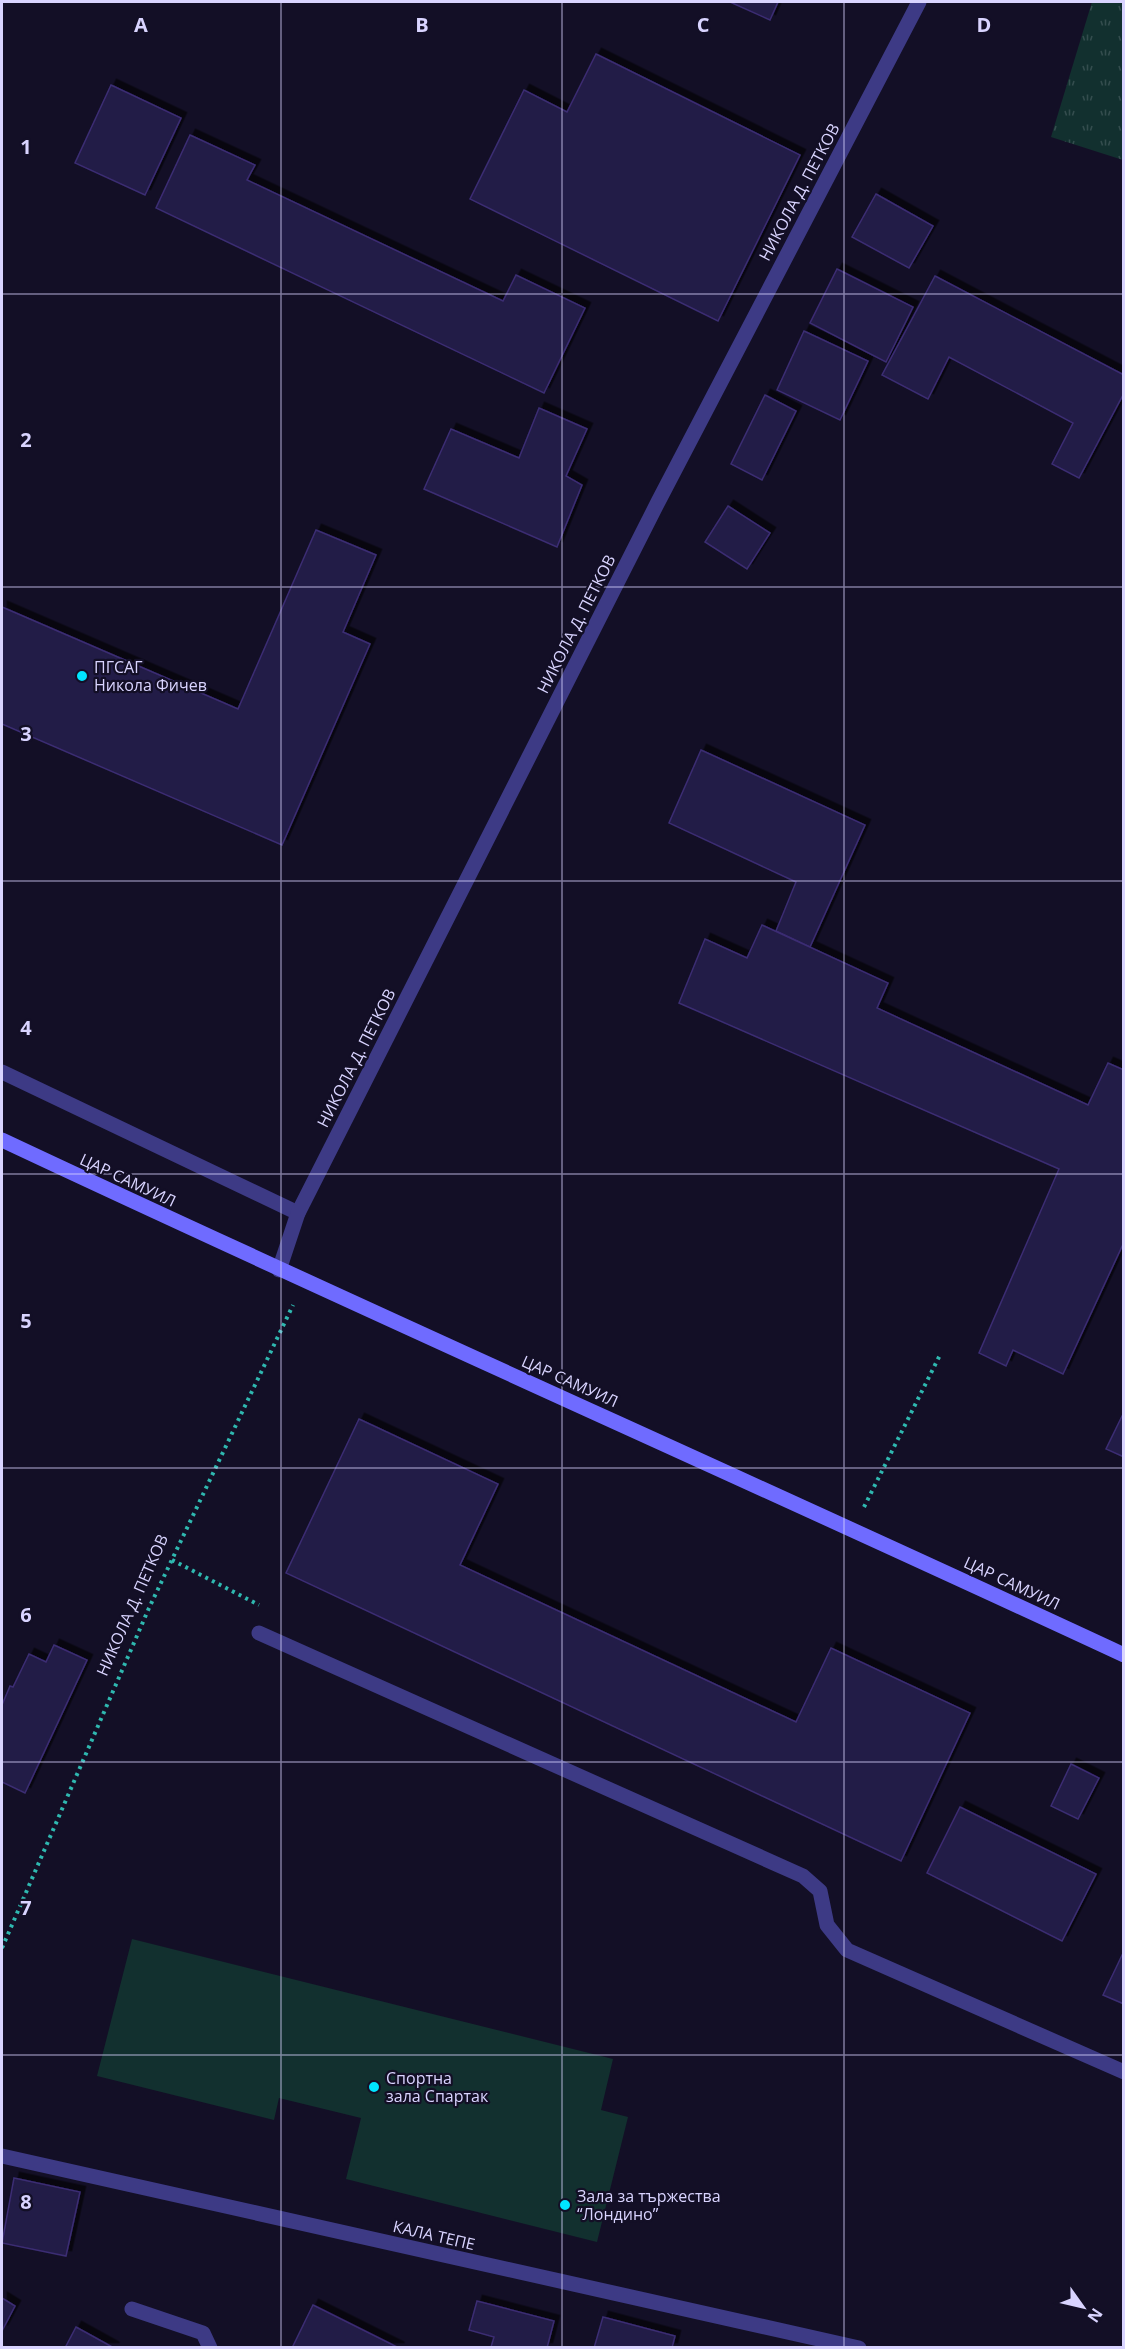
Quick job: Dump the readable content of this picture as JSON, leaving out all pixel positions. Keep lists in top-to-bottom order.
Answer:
{
  "streets": {
    "street": ["НИКОЛА Д. ПЕТКОВ", "ЦАР САМУИЛ", "КАЛА ТЕПЕ"]
  },
  "crossings": [
    ["НИКОЛА Д. ПЕТКОВ", "ЦАР САМУИЛ"]
  ],
  "places": ["ПГСАГ Никола Фичев", "Спортна зала Спартак", "Зала за тържества “Лондино”"],
  "north": "bottom right",
  "grid": {
    "columns": [
      "A",
      "B",
      "C",
      "D"
    ],
    "rows": [
      "1",
      "2",
      "3",
      "4",
      "5",
      "6",
      "7",
      "8"
    ]
  }
}
